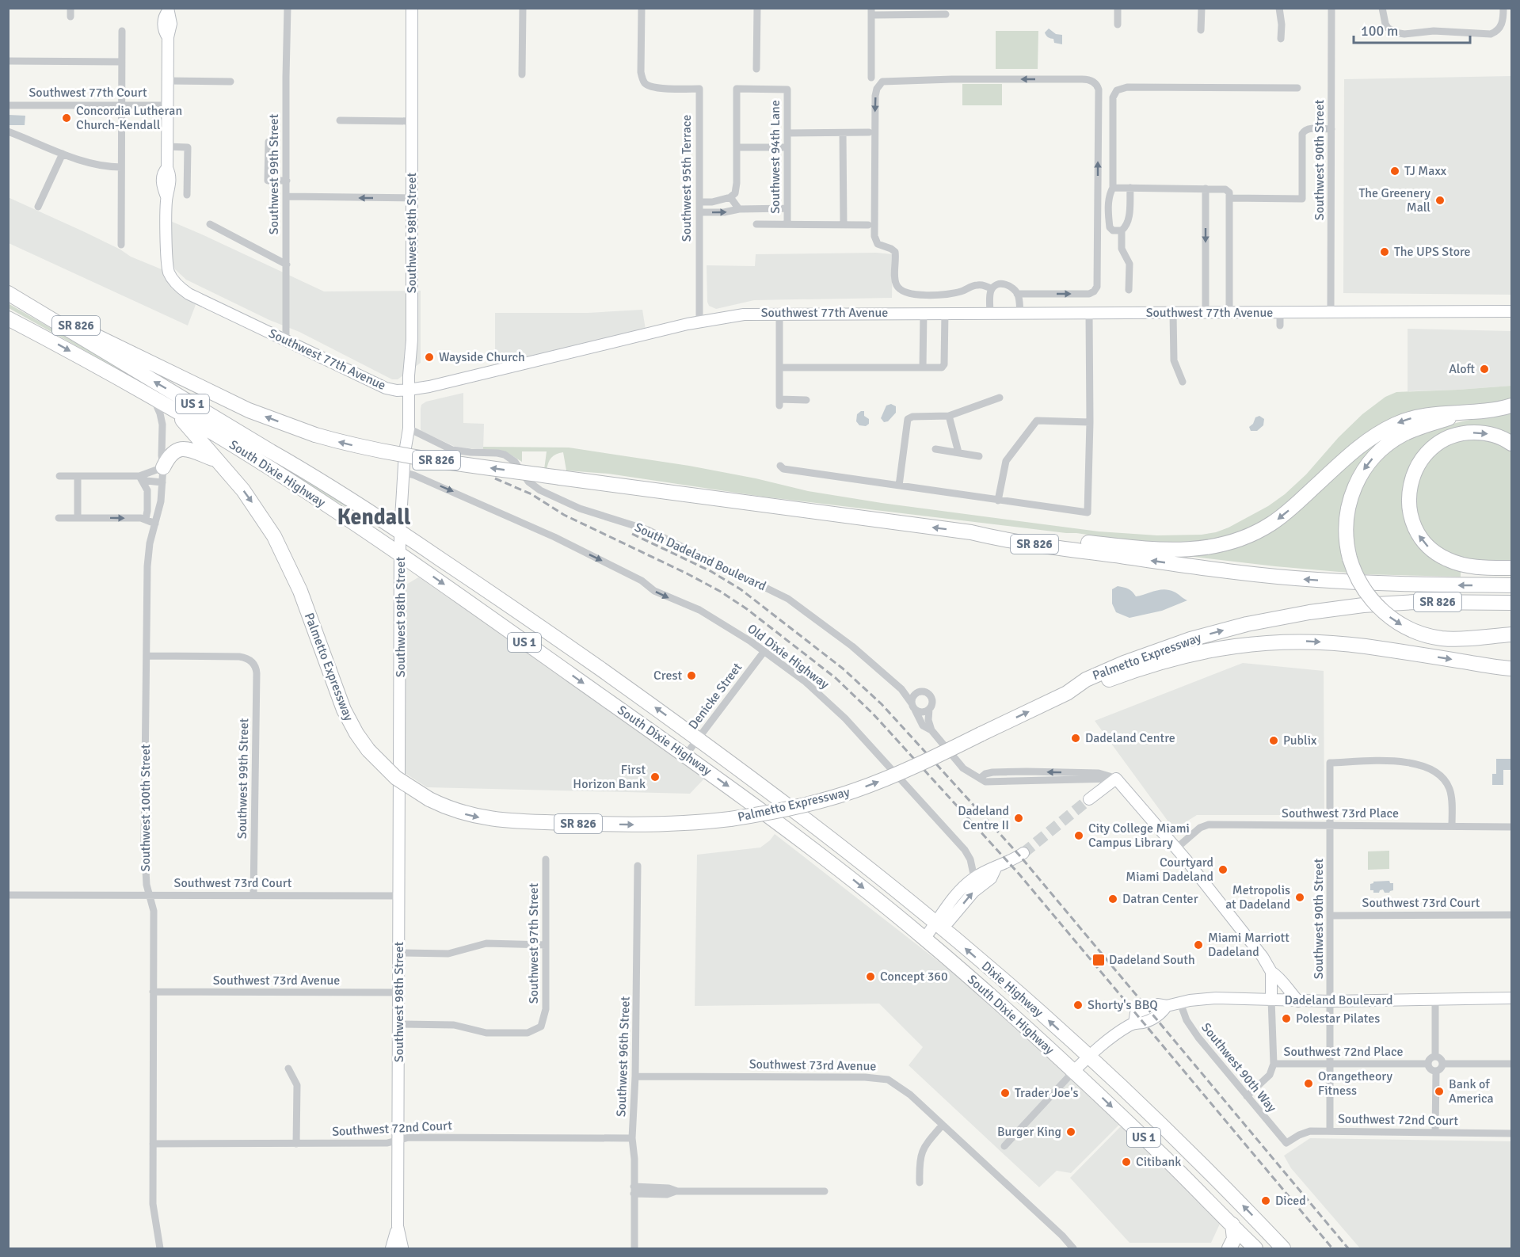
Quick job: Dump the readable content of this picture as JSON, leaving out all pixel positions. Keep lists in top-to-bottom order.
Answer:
{
  "streets": {
    "highway": [
      "SR 826",
      "US 1",
      "South Dixie Highway",
      "Palmetto Expressway",
      "Dixie Highway"
    ],
    "street": [
      "Southwest 77th Court",
      "Southwest 94th Lane",
      "Southwest 90th Street",
      "Southwest 99th Street",
      "Southwest 95th Terrace",
      "Southwest 98th Street",
      "Southwest 77th Avenue",
      "South Dadeland Boulevard",
      "Old Dixie Highway",
      "Denicke Street",
      "Southwest 100th Street",
      "Southwest 73rd Place",
      "Southwest 73rd Court",
      "Southwest 97th Street",
      "Southwest 73rd Avenue",
      "Dadeland Boulevard",
      "Southwest 72nd Place",
      "Southwest 96th Street",
      "Southwest 90th Way",
      "Southwest 72nd Court"
    ]
  },
  "crossings": [
    ["Southwest 90th Street", "Southwest 77th Avenue"],
    ["Southwest 90th Street", "Southwest 73rd Place"],
    ["Southwest 90th Street", "Southwest 73rd Court"],
    ["Southwest 90th Street", "Dadeland Boulevard"],
    ["Southwest 90th Street", "Southwest 72nd Place"],
    ["Southwest 90th Street", "Southwest 72nd Court"],
    ["Southwest 99th Street", "Southwest 77th Avenue"],
    ["Southwest 99th Street", "Southwest 100th Street"],
    ["Southwest 99th Street", "Southwest 73rd Court"],
    ["Southwest 95th Terrace", "Southwest 77th Avenue"],
    ["Southwest 98th Street", "Southwest 77th Avenue"],
    ["Southwest 98th Street", "South Dixie Highway"],
    ["Southwest 98th Street", "South Dadeland Boulevard"],
    ["Southwest 98th Street", "Old Dixie Highway"],
    ["Southwest 98th Street", "Southwest 73rd Court"],
    ["Southwest 98th Street", "Southwest 97th Street"],
    ["Southwest 98th Street", "Southwest 73rd Avenue"],
    ["Southwest 98th Street", "Southwest 72nd Court"],
    ["SR 826", "South Dixie Highway"],
    ["US 1", "Dixie Highway"],
    ["US 1", "Dadeland Boulevard"],
    ["South Dixie Highway", "Palmetto Expressway"],
    ["South Dixie Highway", "Denicke Street"],
    ["South Dixie Highway", "Southwest 100th Street"],
    ["South Dixie Highway", "Dixie Highway"],
    ["South Dixie Highway", "Dadeland Boulevard"],
    ["Old Dixie Highway", "Denicke Street"],
    ["Southwest 100th Street", "Southwest 73rd Court"],
    ["Southwest 100th Street", "Southwest 73rd Avenue"],
    ["Southwest 100th Street", "Southwest 72nd Court"],
    ["Southwest 73rd Avenue", "Southwest 96th Street"],
    ["Dixie Highway", "Dadeland Boulevard"],
    ["Dadeland Boulevard", "Southwest 90th Way"],
    ["Southwest 72nd Place", "Southwest 90th Way"],
    ["Southwest 96th Street", "Southwest 72nd Court"],
    ["Southwest 90th Way", "Southwest 72nd Court"]
  ],
  "one_way": ["Old Dixie Highway", "Dixie Highway"],
  "districts": ["Kendall"],
  "places": {
    "other": [
      "Concordia Lutheran Church-Kendall",
      "TJ Maxx",
      "The Greenery Mall",
      "The UPS Store",
      "Wayside Church",
      "Aloft",
      "Crest",
      "Dadeland Centre",
      "Publix",
      "First Horizon Bank",
      "Dadeland Centre II",
      "City College Miami Campus Library",
      "Courtyard Miami Dadeland",
      "Metropolis at Dadeland",
      "Datran Center",
      "Miami Marriott Dadeland",
      "Concept 360",
      "Shorty's BBQ",
      "Polestar Pilates",
      "Orangetheory Fitness",
      "Bank of America",
      "Trader Joe's",
      "Burger King",
      "Citibank",
      "Diced"
    ],
    "transit": ["Dadeland South"]
  },
  "scale_bar": "100 m"
}
